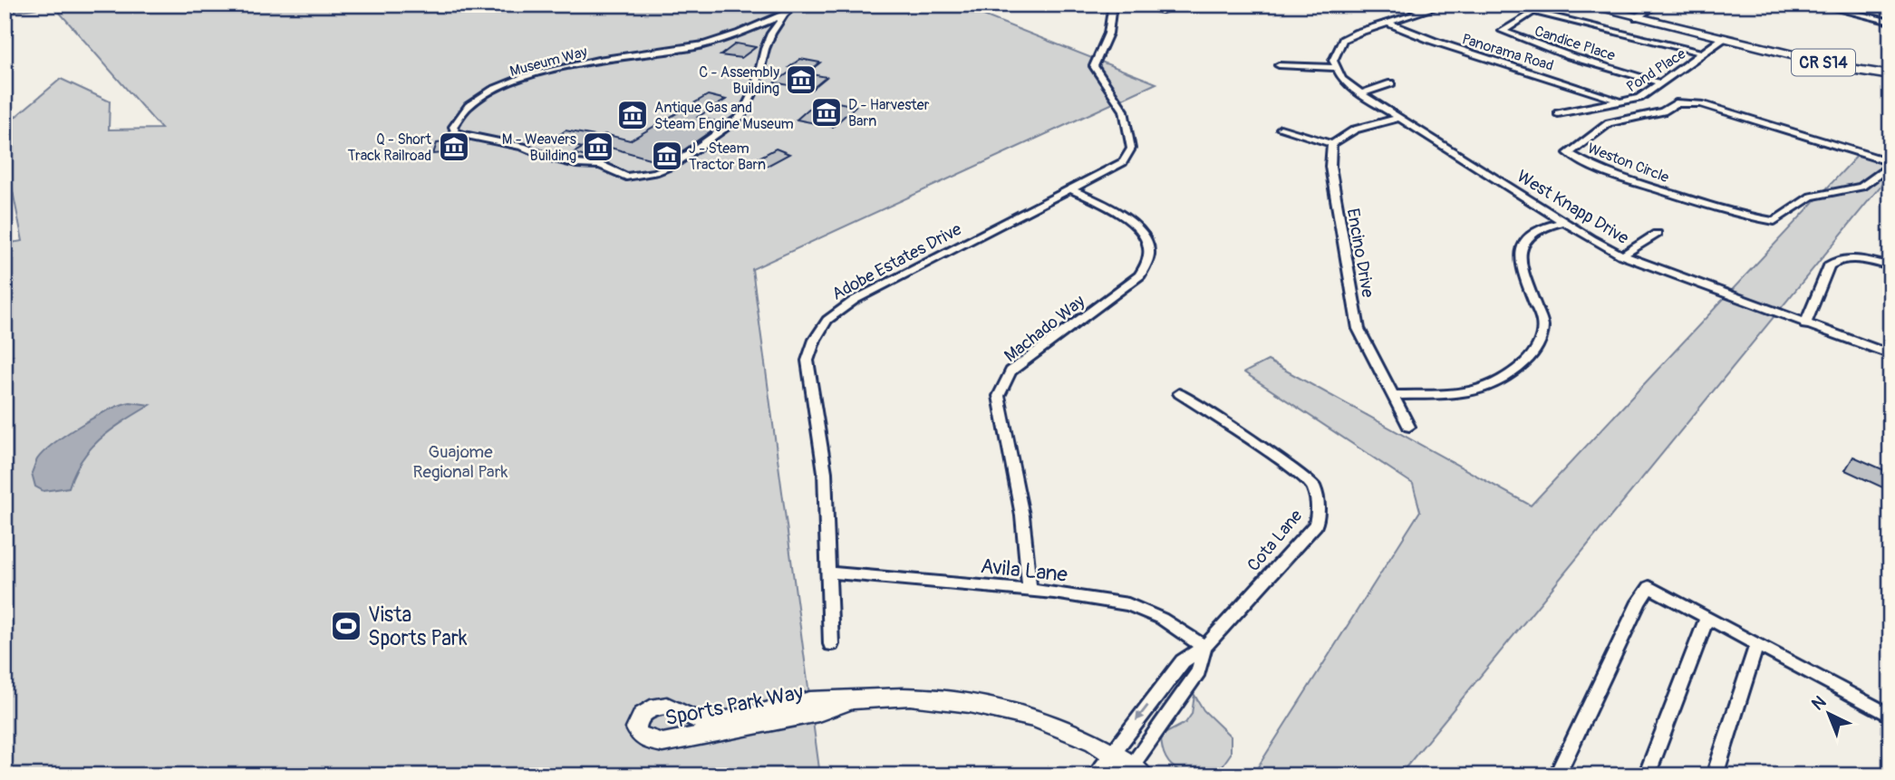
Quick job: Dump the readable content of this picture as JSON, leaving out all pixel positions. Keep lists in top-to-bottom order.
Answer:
{
  "streets": {
    "main road": ["CR S14"],
    "street": [
      "Candice Place",
      "Panorama Road",
      "Museum Way",
      "Pond Place",
      "Weston Circle",
      "West Knapp Drive",
      "Encino Drive",
      "Adobe Estates Drive",
      "Machado Way",
      "Cota Lane",
      "Avila Lane",
      "Sports Park Way"
    ]
  },
  "crossings": [
    ["Candice Place", "Pond Place"],
    ["Panorama Road", "Pond Place"],
    ["CR S14", "Pond Place"],
    ["Adobe Estates Drive", "Machado Way"],
    ["Adobe Estates Drive", "Avila Lane"],
    ["Machado Way", "Avila Lane"],
    ["Cota Lane", "Avila Lane"],
    ["Cota Lane", "Sports Park Way"]
  ],
  "parks": ["Guajome Regional Park"],
  "places": {
    "museum": [
      "C - Assembly Building",
      "D - Harvester Barn",
      "Antique Gas and Steam Engine Museum",
      "Q - Short Track Railroad",
      "M - Weavers Building",
      "J - Steam Tractor Barn"
    ],
    "sports": ["Vista Sports Park"]
  },
  "north": "top left"
}
